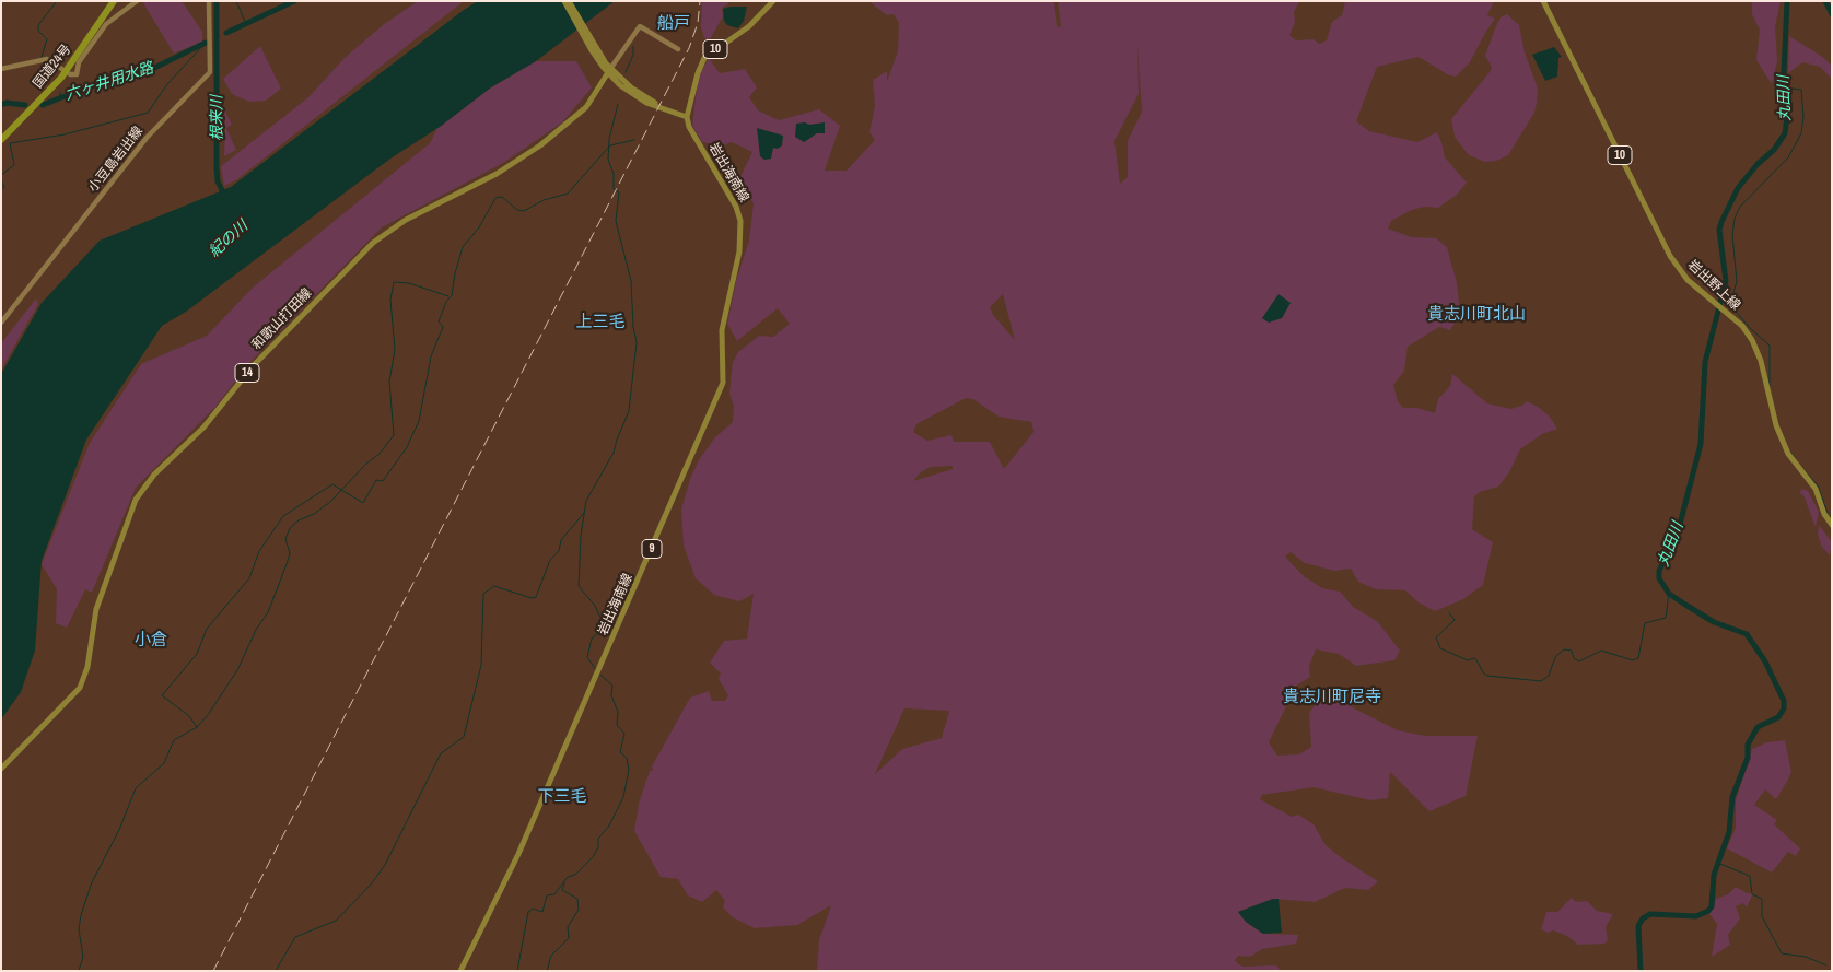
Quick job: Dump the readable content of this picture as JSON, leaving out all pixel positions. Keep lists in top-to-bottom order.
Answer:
{
  "streets": {
    "highway": ["国道24号"],
    "main road": [
      "10",
      "小豆島岩出線",
      "岩出海南線",
      "岩出野上線",
      "和歌山打田線",
      "14",
      "9"
    ]
  },
  "crossings": [
    ["10", "岩出海南線"]
  ],
  "districts": [
    "船戸",
    "貴志川町北山",
    "上三毛",
    "小倉",
    "貴志川町尼寺",
    "下三毛"
  ],
  "water": [
    "六ヶ井用水路",
    "丸田川",
    "根来川",
    "紀の川"
  ]
}
